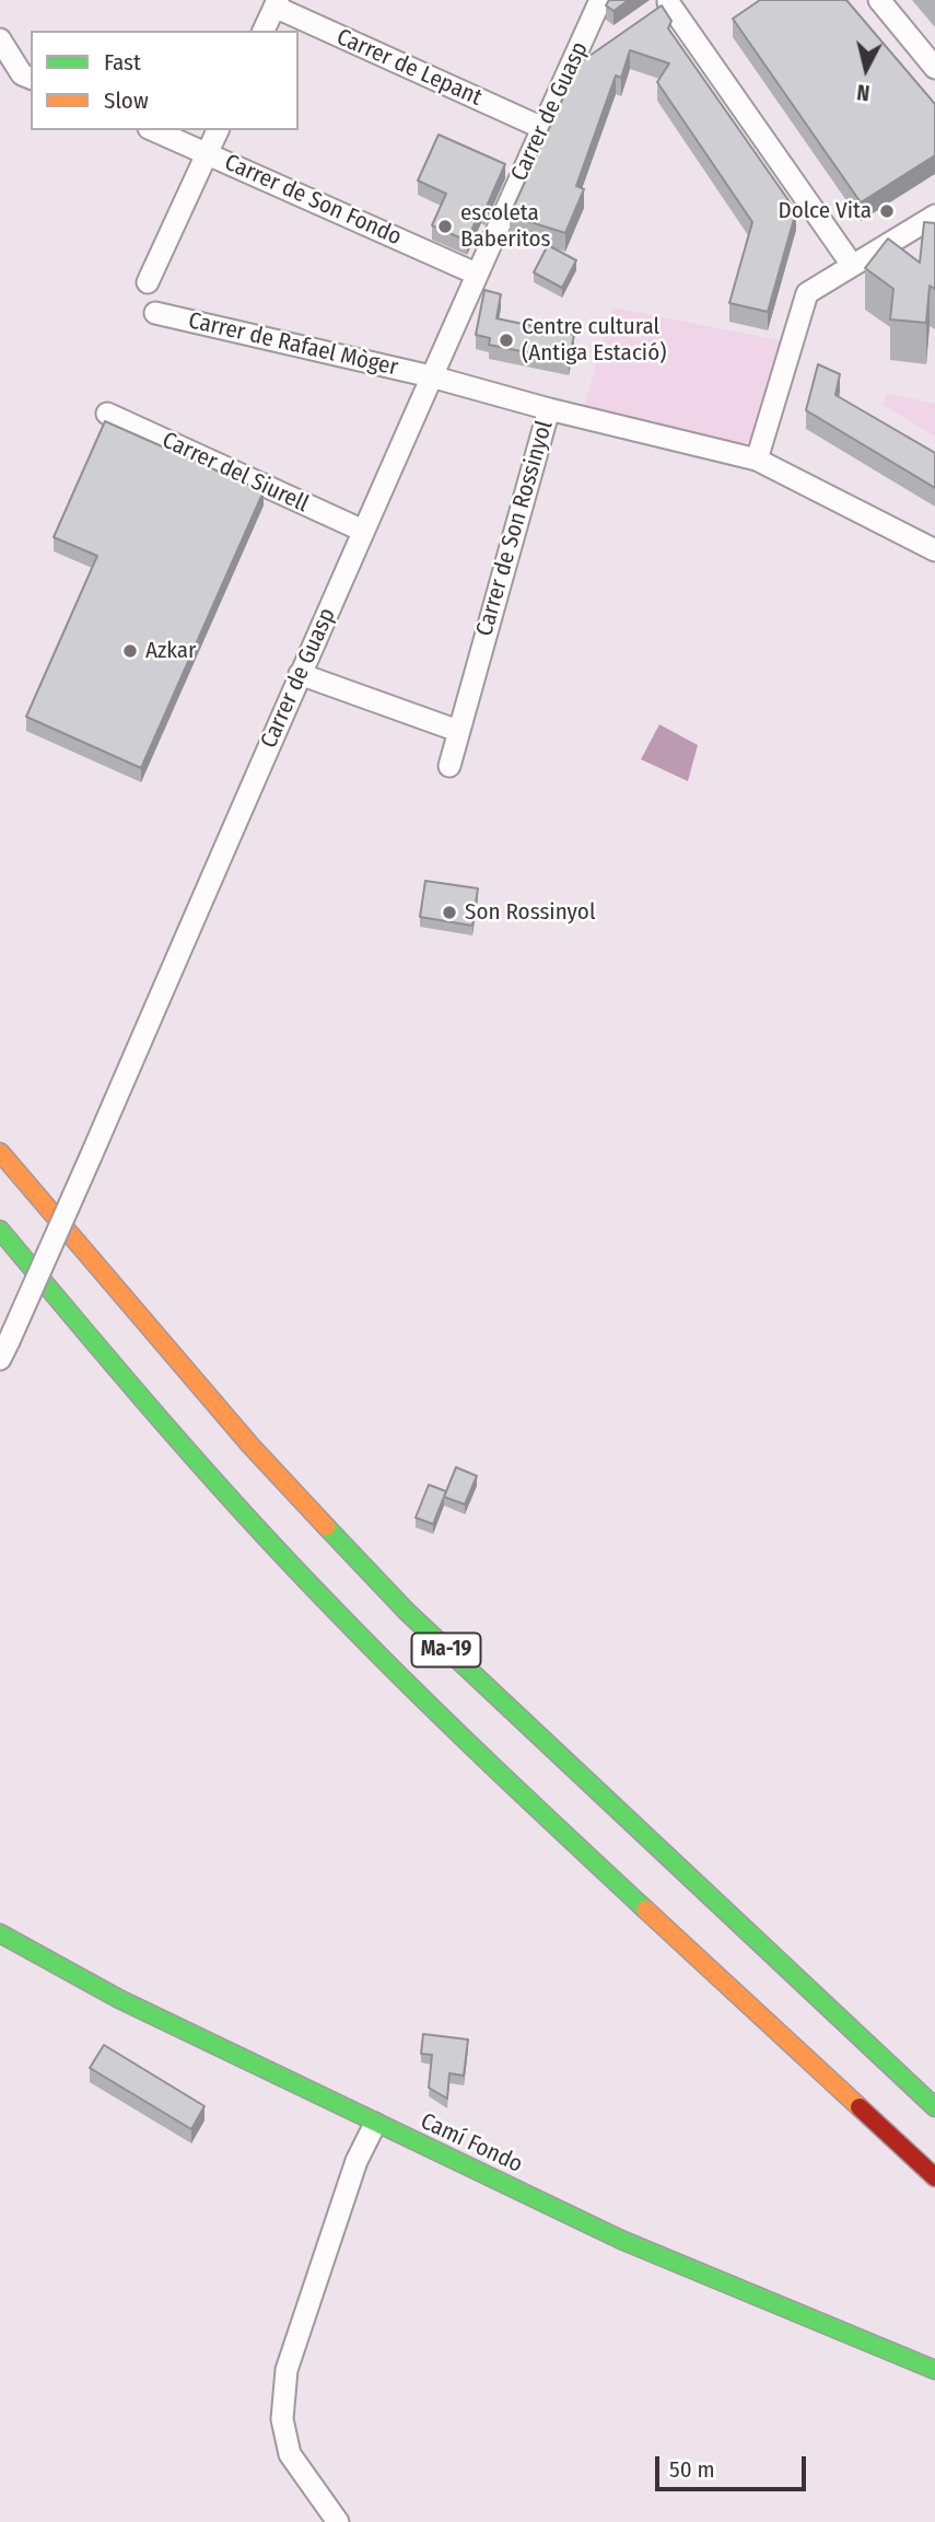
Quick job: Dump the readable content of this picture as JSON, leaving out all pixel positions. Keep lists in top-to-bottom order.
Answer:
{
  "streets": {
    "main road": ["Ma-19", "Camí Fondo"],
    "street": [
      "Carrer de Lepant",
      "Carrer de Guasp",
      "Carrer de Son Fondo",
      "Carrer de Rafael Mòger",
      "Carrer del Siurell",
      "Carrer de Son Rossinyol"
    ]
  },
  "crossings": [
    ["Carrer de Lepant", "Carrer de Guasp"],
    ["Carrer de Guasp", "Carrer de Son Fondo"],
    ["Carrer de Guasp", "Carrer de Rafael Mòger"],
    ["Carrer de Guasp", "Carrer del Siurell"],
    ["Carrer de Guasp", "Carrer de Son Rossinyol"],
    ["Carrer de Rafael Mòger", "Carrer de Son Rossinyol"]
  ],
  "places": [
    "Dolce Vita",
    "escoleta Baberitos",
    "Centre cultural (Antiga Estació)",
    "Azkar",
    "Son Rossinyol"
  ],
  "legend": ["Fast", "Slow"],
  "scale_bar": "50 m",
  "north": "bottom"
}
